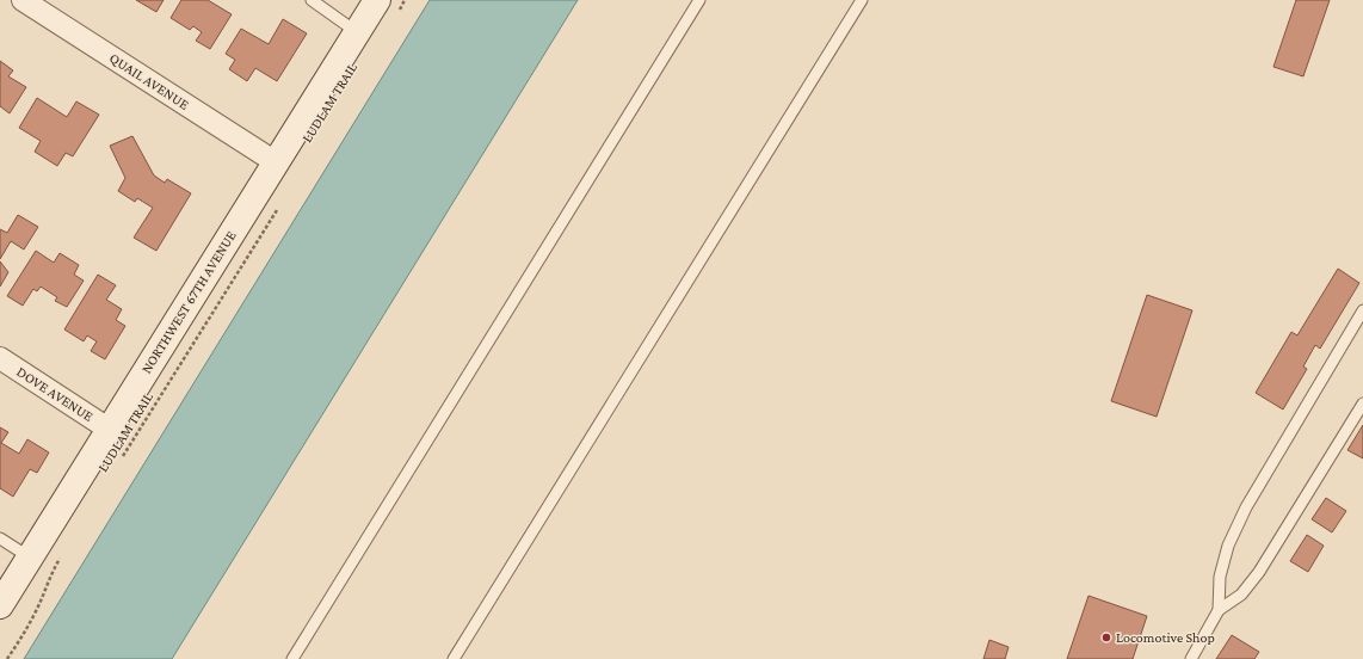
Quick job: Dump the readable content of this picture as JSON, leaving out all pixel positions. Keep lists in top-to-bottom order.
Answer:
{
  "streets": {
    "street": ["QUAIL AVENUE", "NORTHWEST 67TH AVENUE", "DOVE AVENUE"],
    "path": ["LUDLAM TRAIL"]
  },
  "crossings": [
    ["QUAIL AVENUE", "NORTHWEST 67TH AVENUE"],
    ["NORTHWEST 67TH AVENUE", "DOVE AVENUE"]
  ],
  "places": ["Locomotive Shop"]
}
